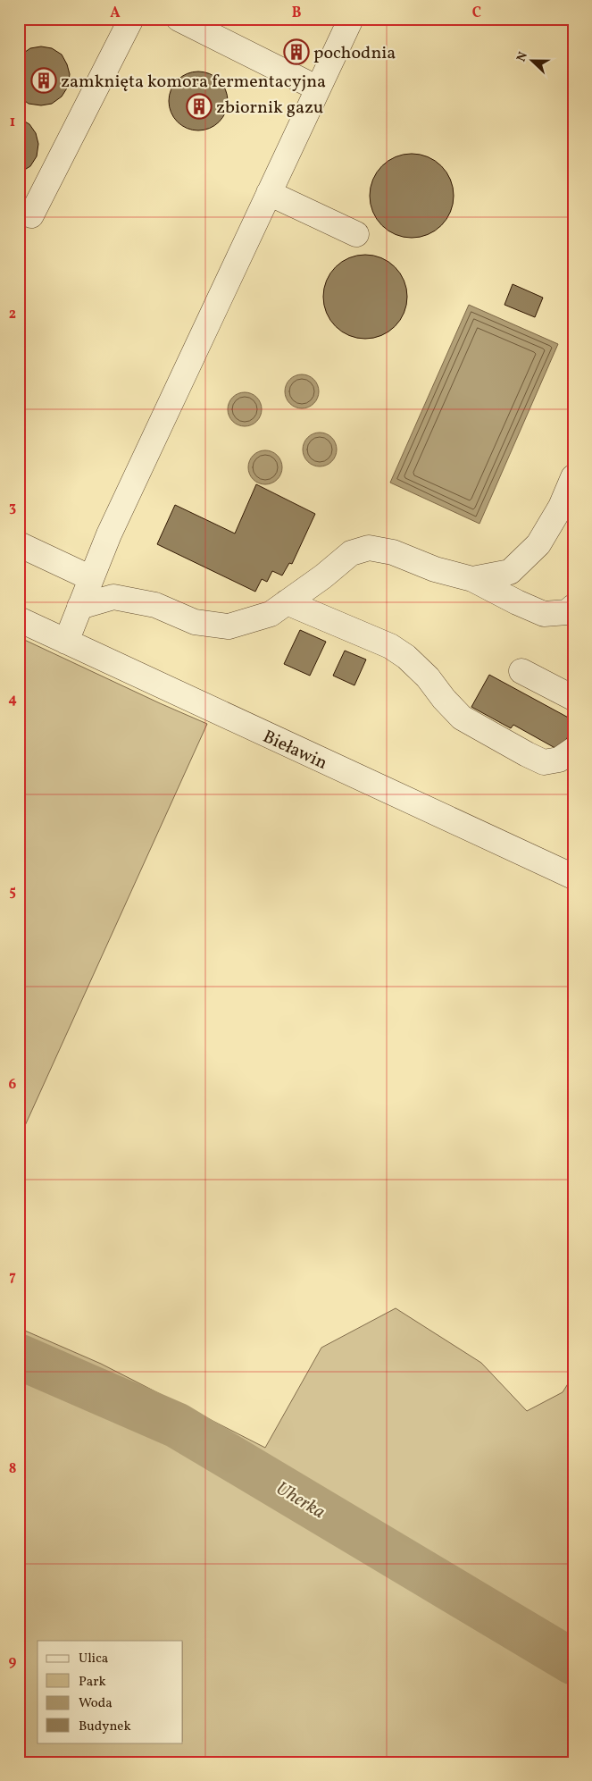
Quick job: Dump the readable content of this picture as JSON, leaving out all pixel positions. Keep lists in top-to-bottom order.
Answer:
{
  "streets": {
    "street": ["Bieławin"]
  },
  "water": ["Uherka"],
  "places": {
    "building": ["pochodnia", "zamknięta komora fermentacyjna", "zbiornik gazu"]
  },
  "legend": [
    "Ulica",
    "Park",
    "Woda",
    "Budynek"
  ],
  "north": "left",
  "grid": {
    "columns": ["A", "B", "C"],
    "rows": [
      "1",
      "2",
      "3",
      "4",
      "5",
      "6",
      "7",
      "8",
      "9"
    ]
  }
}
